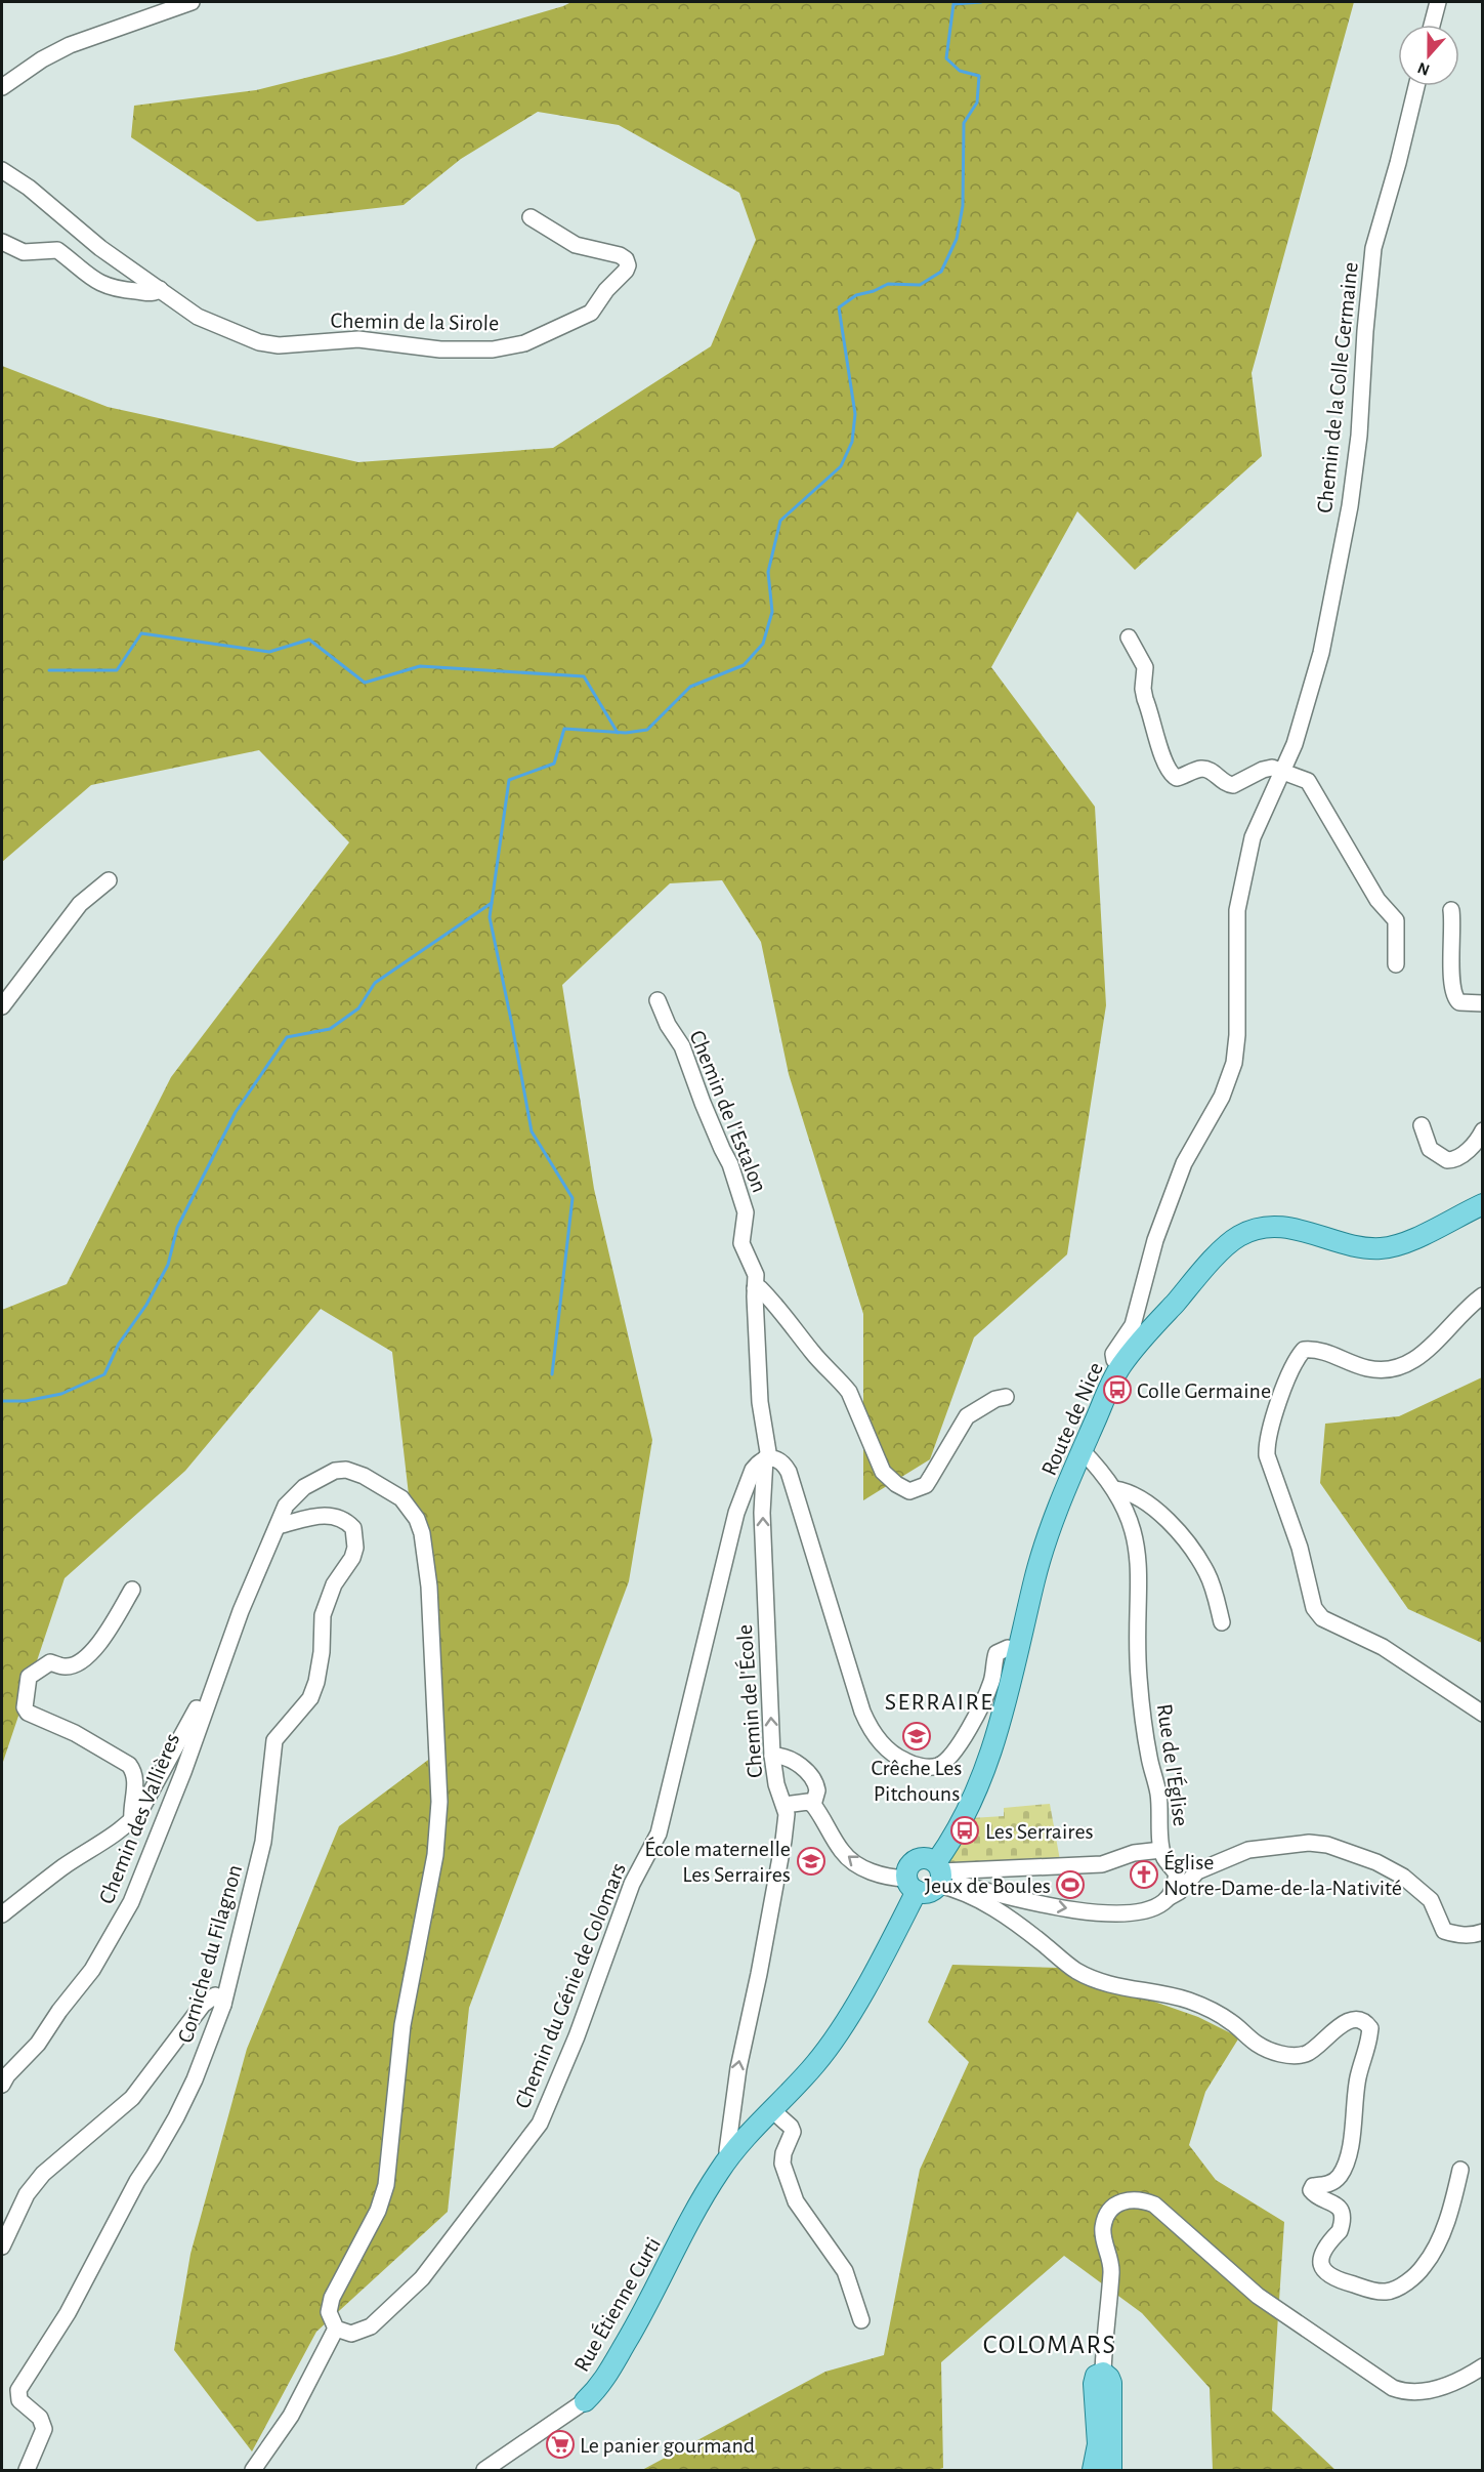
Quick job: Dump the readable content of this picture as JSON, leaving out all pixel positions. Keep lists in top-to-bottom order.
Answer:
{
  "streets": {
    "main road": ["Route de Nice", "Rue Étienne Curti"],
    "street": [
      "Chemin de la Sirole",
      "Chemin de la Colle Germaine",
      "Chemin de l'Estalon",
      "Chemin de l'École",
      "Rue de l'Église",
      "Chemin des Vallières",
      "Corniche du Filagnon",
      "Chemin du Génie de Colomars"
    ]
  },
  "crossings": [
    ["Chemin de la Colle Germaine", "Route de Nice"],
    ["Chemin de l'Estalon", "Chemin de l'École"],
    ["Chemin de l'Estalon", "Chemin du Génie de Colomars"],
    ["Route de Nice", "Rue de l'Église"],
    ["Route de Nice", "Rue Étienne Curti"],
    ["Chemin de l'École", "Chemin du Génie de Colomars"],
    ["Chemin de l'École", "Rue Étienne Curti"]
  ],
  "one_way": ["Chemin de l'École"],
  "districts": ["SERRAIRE", "COLOMARS"],
  "places": {
    "bus stop": ["Colle Germaine", "Les Serraires"],
    "school or university": ["Crêche Les Pitchouns", "École maternelle Les Serraires"],
    "church": ["Église Notre-Dame-de-la-Nativité"],
    "sports": ["Jeux de Boules"],
    "supermarket": ["Le panier gourmand"]
  },
  "north": "bottom"
}
